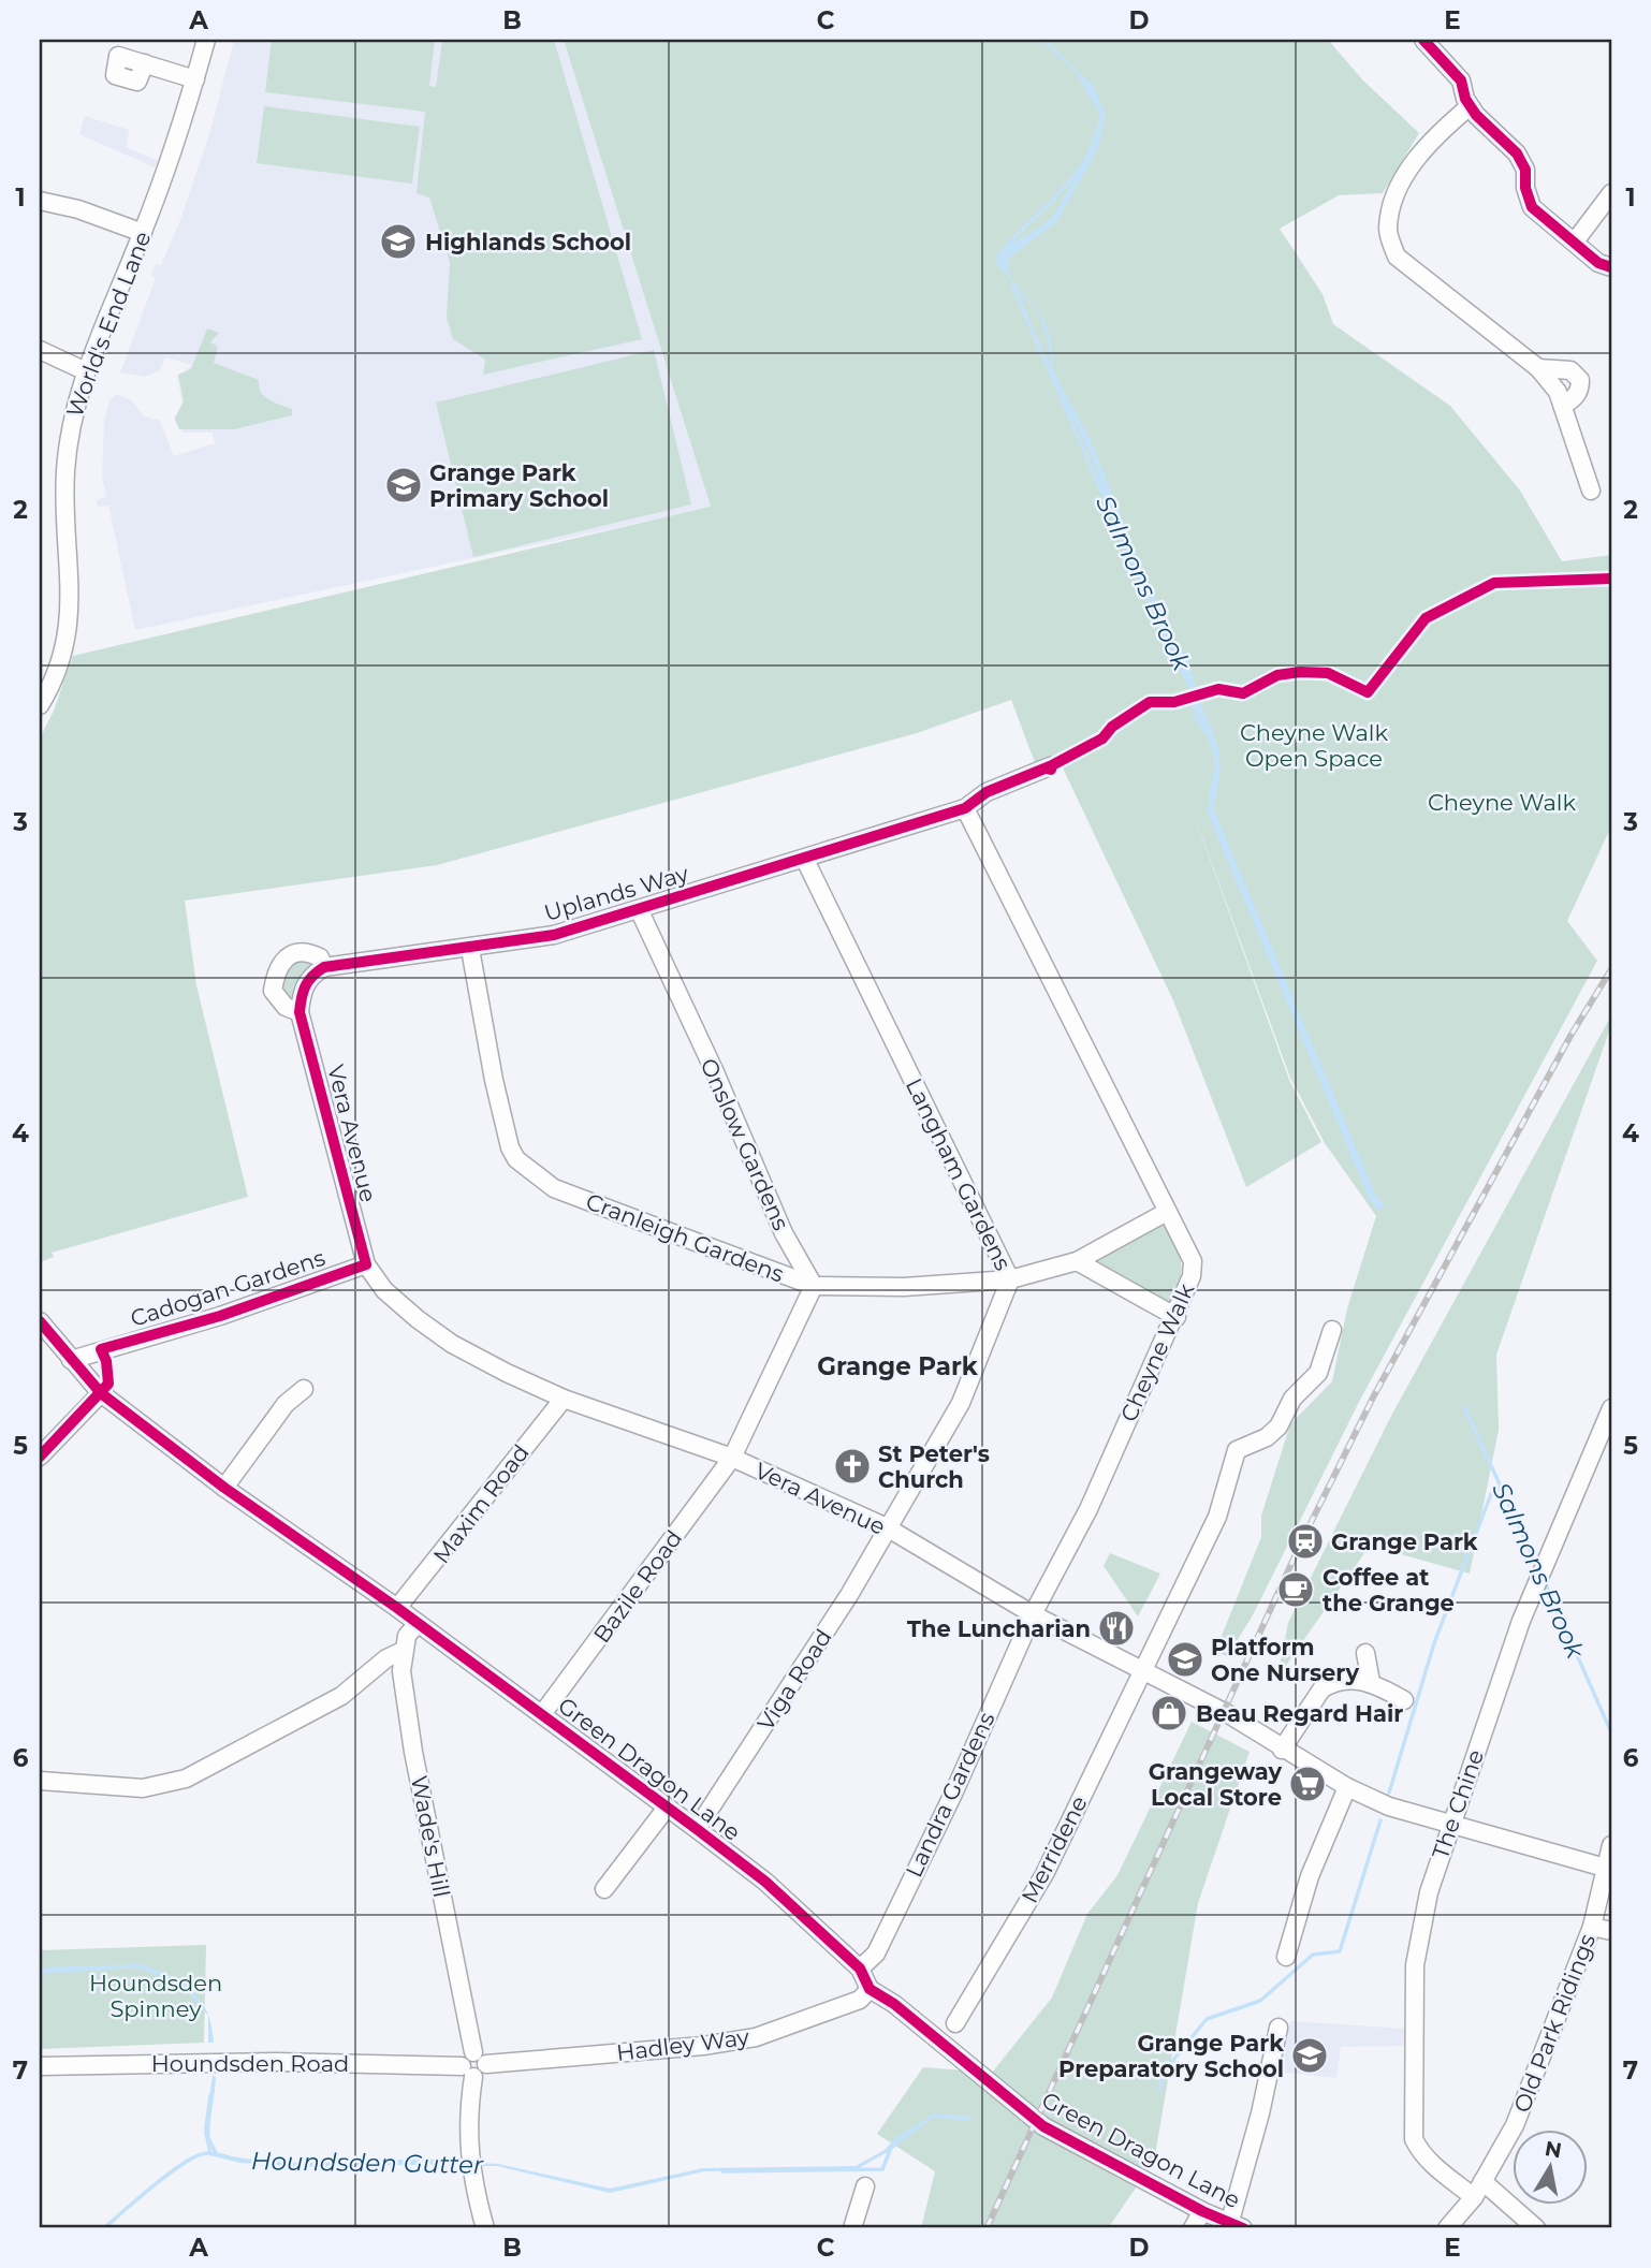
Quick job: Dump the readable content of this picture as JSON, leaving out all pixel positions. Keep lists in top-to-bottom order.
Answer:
{
  "streets": {
    "street": [
      "World's End Lane",
      "Uplands Way",
      "Vera Avenue",
      "Onslow Gardens",
      "Langham Gardens",
      "Cranleigh Gardens",
      "Cadogan Gardens",
      "Cheyne Walk",
      "Maxim Road",
      "Bazile Road",
      "Viga Road",
      "Green Dragon Lane",
      "Landra Gardens",
      "The Chine",
      "Wade's Hill",
      "Merridene",
      "Old Park Ridings",
      "Hadley Way",
      "Houndsden Road"
    ]
  },
  "crossings": [
    ["Uplands Way", "Onslow Gardens"],
    ["Uplands Way", "Langham Gardens"],
    ["Uplands Way", "Cranleigh Gardens"],
    ["Uplands Way", "Cheyne Walk"],
    ["Vera Avenue", "Langham Gardens"],
    ["Vera Avenue", "Cadogan Gardens"],
    ["Vera Avenue", "Cheyne Walk"],
    ["Vera Avenue", "Maxim Road"],
    ["Vera Avenue", "Bazile Road"],
    ["Vera Avenue", "Viga Road"],
    ["Vera Avenue", "Landra Gardens"],
    ["Vera Avenue", "The Chine"],
    ["Vera Avenue", "Merridene"],
    ["Vera Avenue", "Old Park Ridings"],
    ["Onslow Gardens", "Cranleigh Gardens"],
    ["Langham Gardens", "Cranleigh Gardens"],
    ["Langham Gardens", "Viga Road"],
    ["Cranleigh Gardens", "Cheyne Walk"],
    ["Cadogan Gardens", "Green Dragon Lane"],
    ["Cheyne Walk", "Landra Gardens"],
    ["Maxim Road", "Green Dragon Lane"],
    ["Bazile Road", "Green Dragon Lane"],
    ["Viga Road", "Green Dragon Lane"],
    ["Green Dragon Lane", "Landra Gardens"],
    ["Green Dragon Lane", "Hadley Way"],
    ["The Chine", "Old Park Ridings"],
    ["Wade's Hill", "Hadley Way"],
    ["Wade's Hill", "Houndsden Road"],
    ["Hadley Way", "Houndsden Road"]
  ],
  "districts": ["Grange Park"],
  "water": ["Salmons Brook", "Houndsden Gutter"],
  "parks": ["Cheyne Walk Open Space", "Cheyne Walk", "Houndsden Spinney"],
  "places": {
    "school or university": [
      "Highlands School",
      "Grange Park Primary School",
      "Platform One Nursery",
      "Grange Park Preparatory School"
    ],
    "church": ["St Peter's Church"],
    "station": ["Grange Park"],
    "cafe": ["Coffee at the Grange"],
    "restaurant": ["The Luncharian"],
    "shop": ["Beau Regard Hair"],
    "supermarket": ["Grangeway Local Store"]
  },
  "north": "top",
  "grid": {
    "columns": [
      "A",
      "B",
      "C",
      "D",
      "E"
    ],
    "rows": [
      "1",
      "2",
      "3",
      "4",
      "5",
      "6",
      "7"
    ]
  }
}
